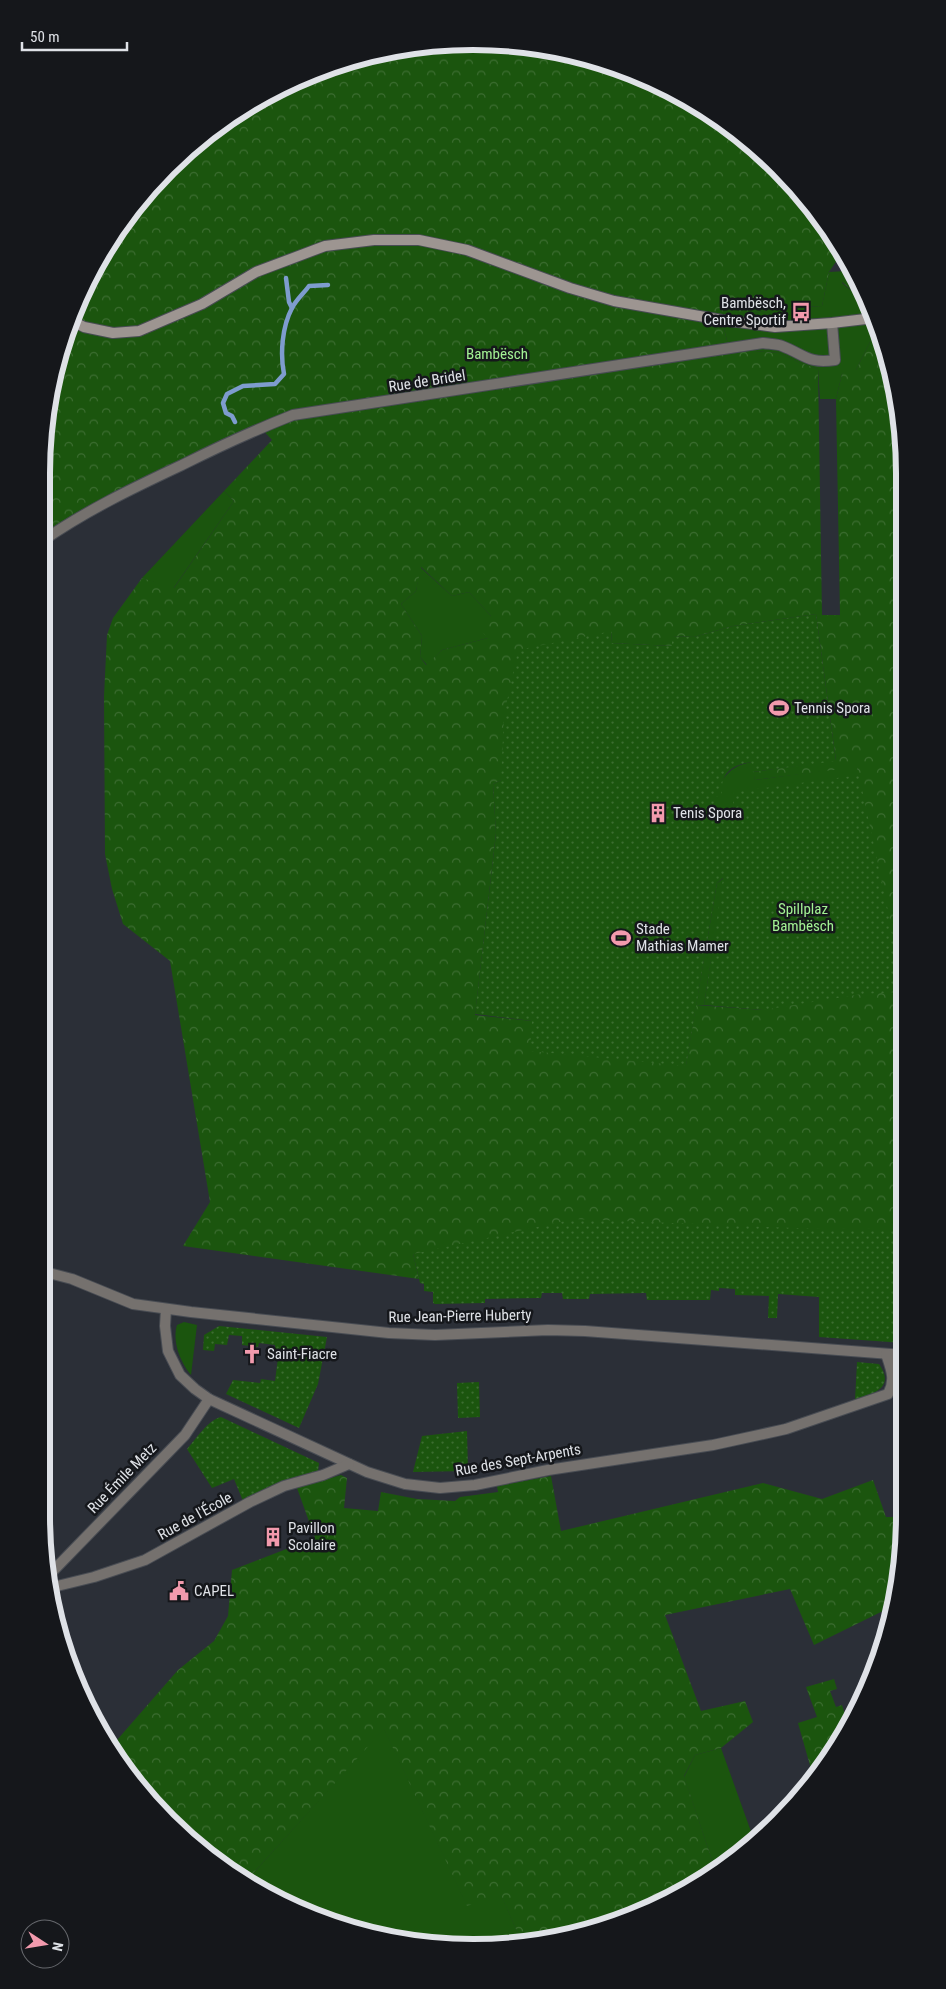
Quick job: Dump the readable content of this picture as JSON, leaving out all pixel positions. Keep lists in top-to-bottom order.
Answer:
{
  "streets": {
    "street": [
      "Rue de Bridel",
      "Rue Jean-Pierre Huberty",
      "Rue des Sept-Arpents",
      "Rue Émile Metz",
      "Rue de l'École"
    ]
  },
  "crossings": [
    ["Rue Jean-Pierre Huberty", "Rue des Sept-Arpents"],
    ["Rue des Sept-Arpents", "Rue Émile Metz"],
    ["Rue des Sept-Arpents", "Rue de l'École"]
  ],
  "parks": ["Bambësch", "Spillplaz Bambësch"],
  "places": {
    "bus stop": ["Bambësch, Centre Sportif"],
    "sports": ["Tennis Spora", "Stade Mathias Mamer"],
    "building": ["Tenis Spora", "Pavillon Scolaire"],
    "church": ["Saint-Fiacre"],
    "public building": ["CAPEL"]
  },
  "scale_bar": "50 m",
  "north": "right"
}
